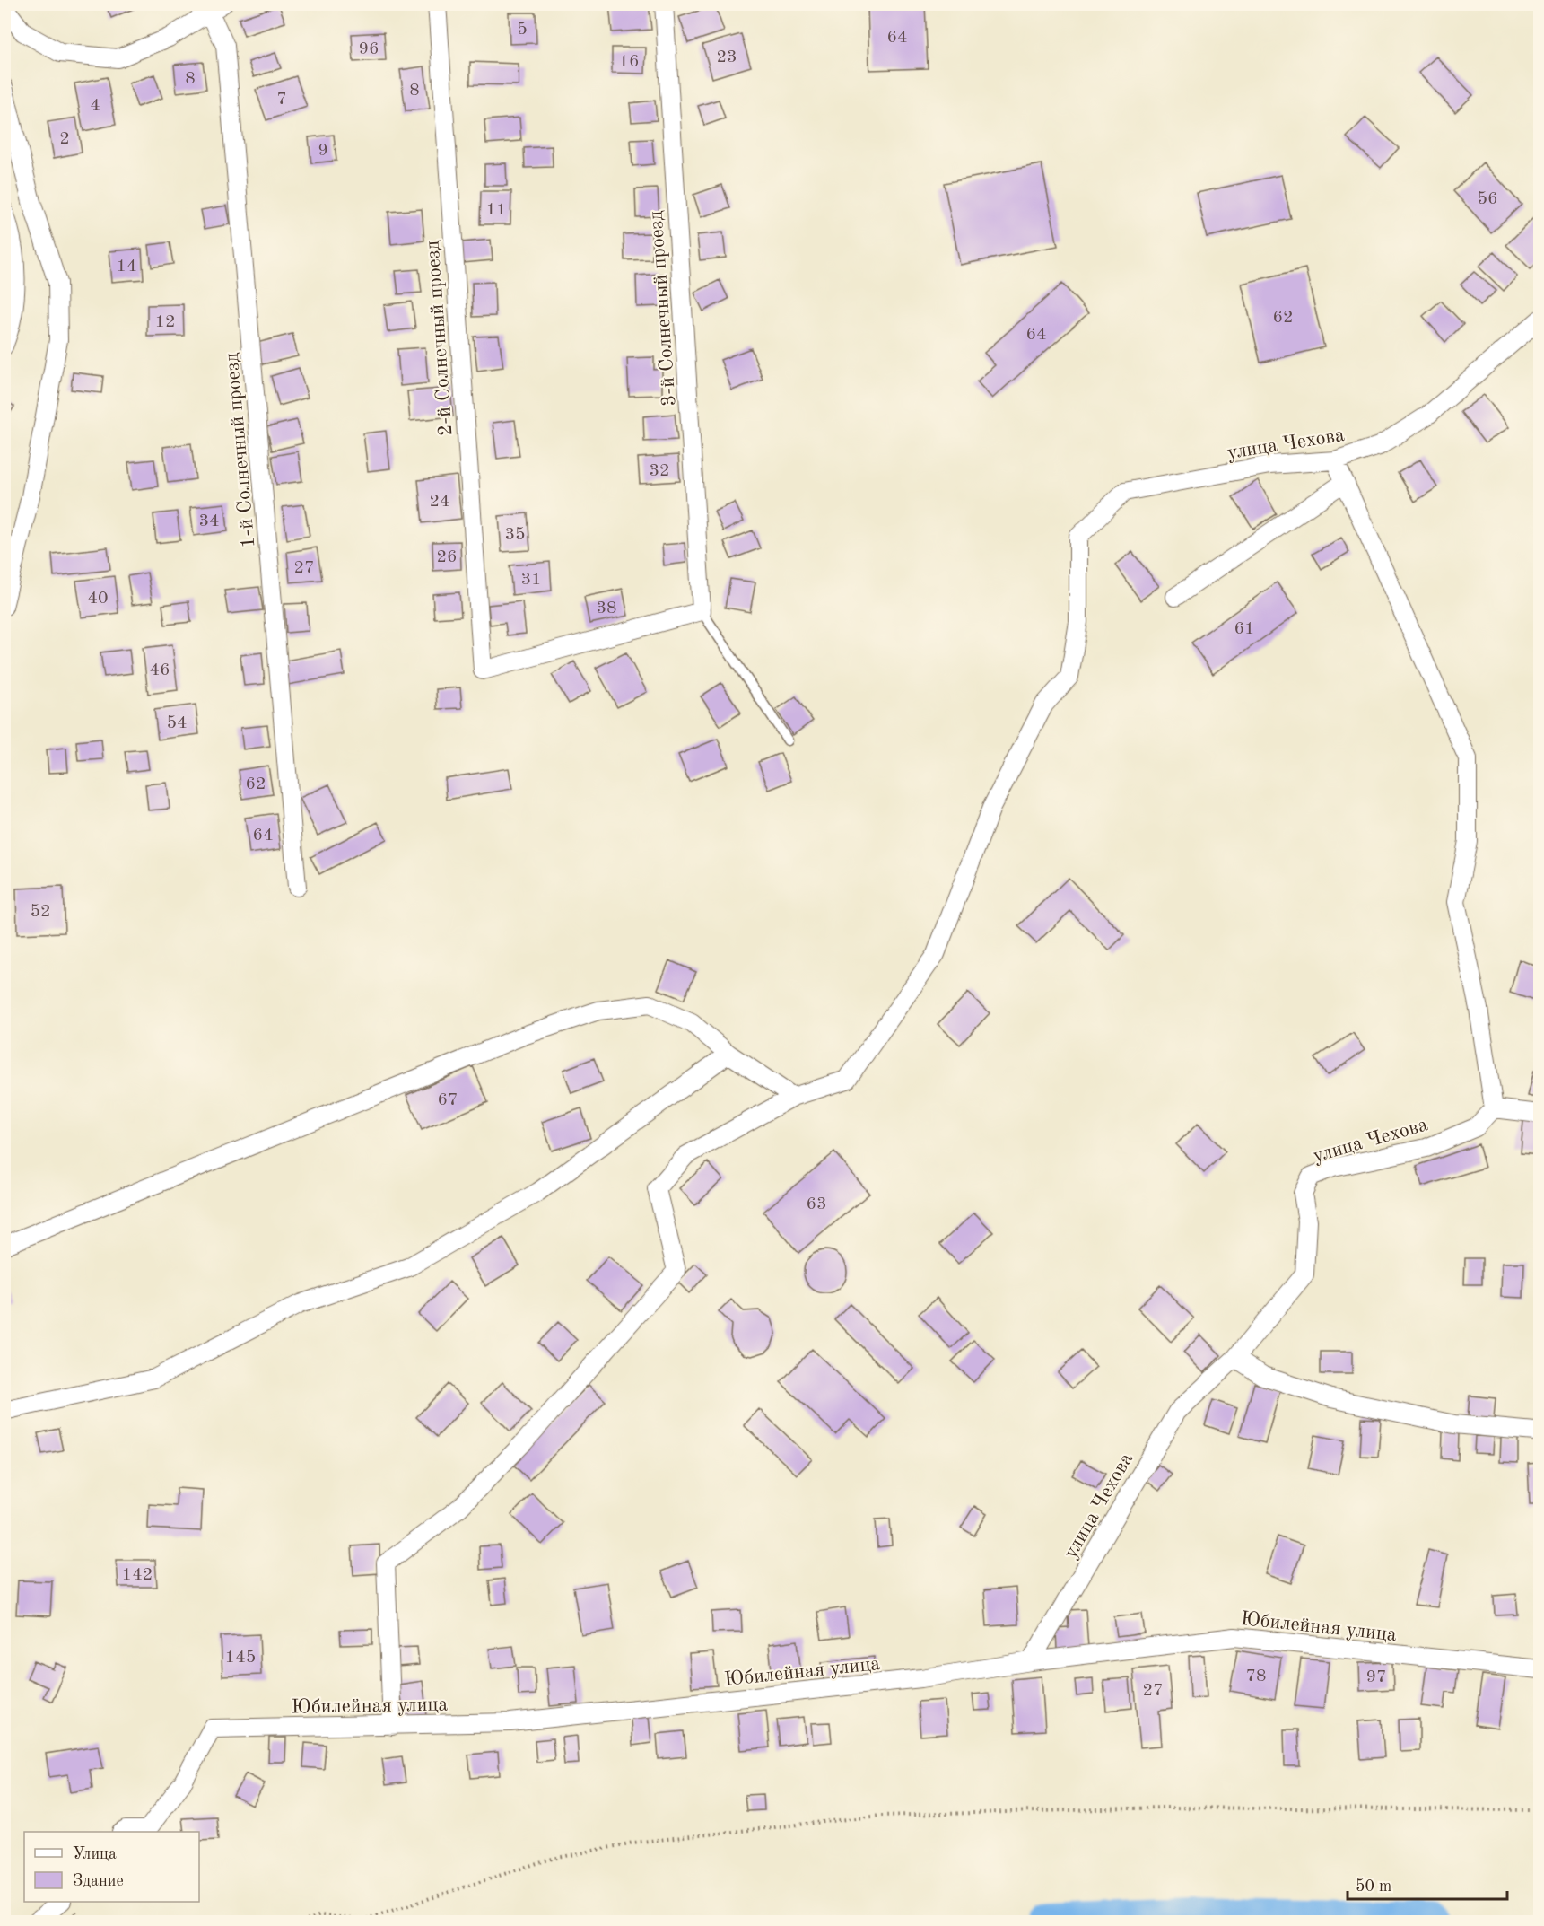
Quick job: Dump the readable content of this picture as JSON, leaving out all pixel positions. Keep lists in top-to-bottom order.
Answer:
{
  "streets": {
    "street": [
      "3-й Солнечный проезд",
      "2-й Солнечный проезд",
      "улица Чехова",
      "1-й Солнечный проезд",
      "Юбилейная улица"
    ]
  },
  "crossings": [
    ["3-й Солнечный проезд", "2-й Солнечный проезд"],
    ["улица Чехова", "Юбилейная улица"]
  ],
  "house_numbers": [
    "5",
    "64",
    "96",
    "23",
    "16",
    "8",
    "8",
    "7",
    "4",
    "2",
    "9",
    "56",
    "11",
    "14",
    "62",
    "12",
    "64",
    "32",
    "24",
    "34",
    "35",
    "26",
    "27",
    "31",
    "40",
    "38",
    "61",
    "46",
    "54",
    "62",
    "64",
    "52",
    "67",
    "63",
    "142",
    "145",
    "78",
    "97",
    "27"
  ],
  "legend": ["Улица", "Здание"],
  "scale_bar": "50 m"
}
